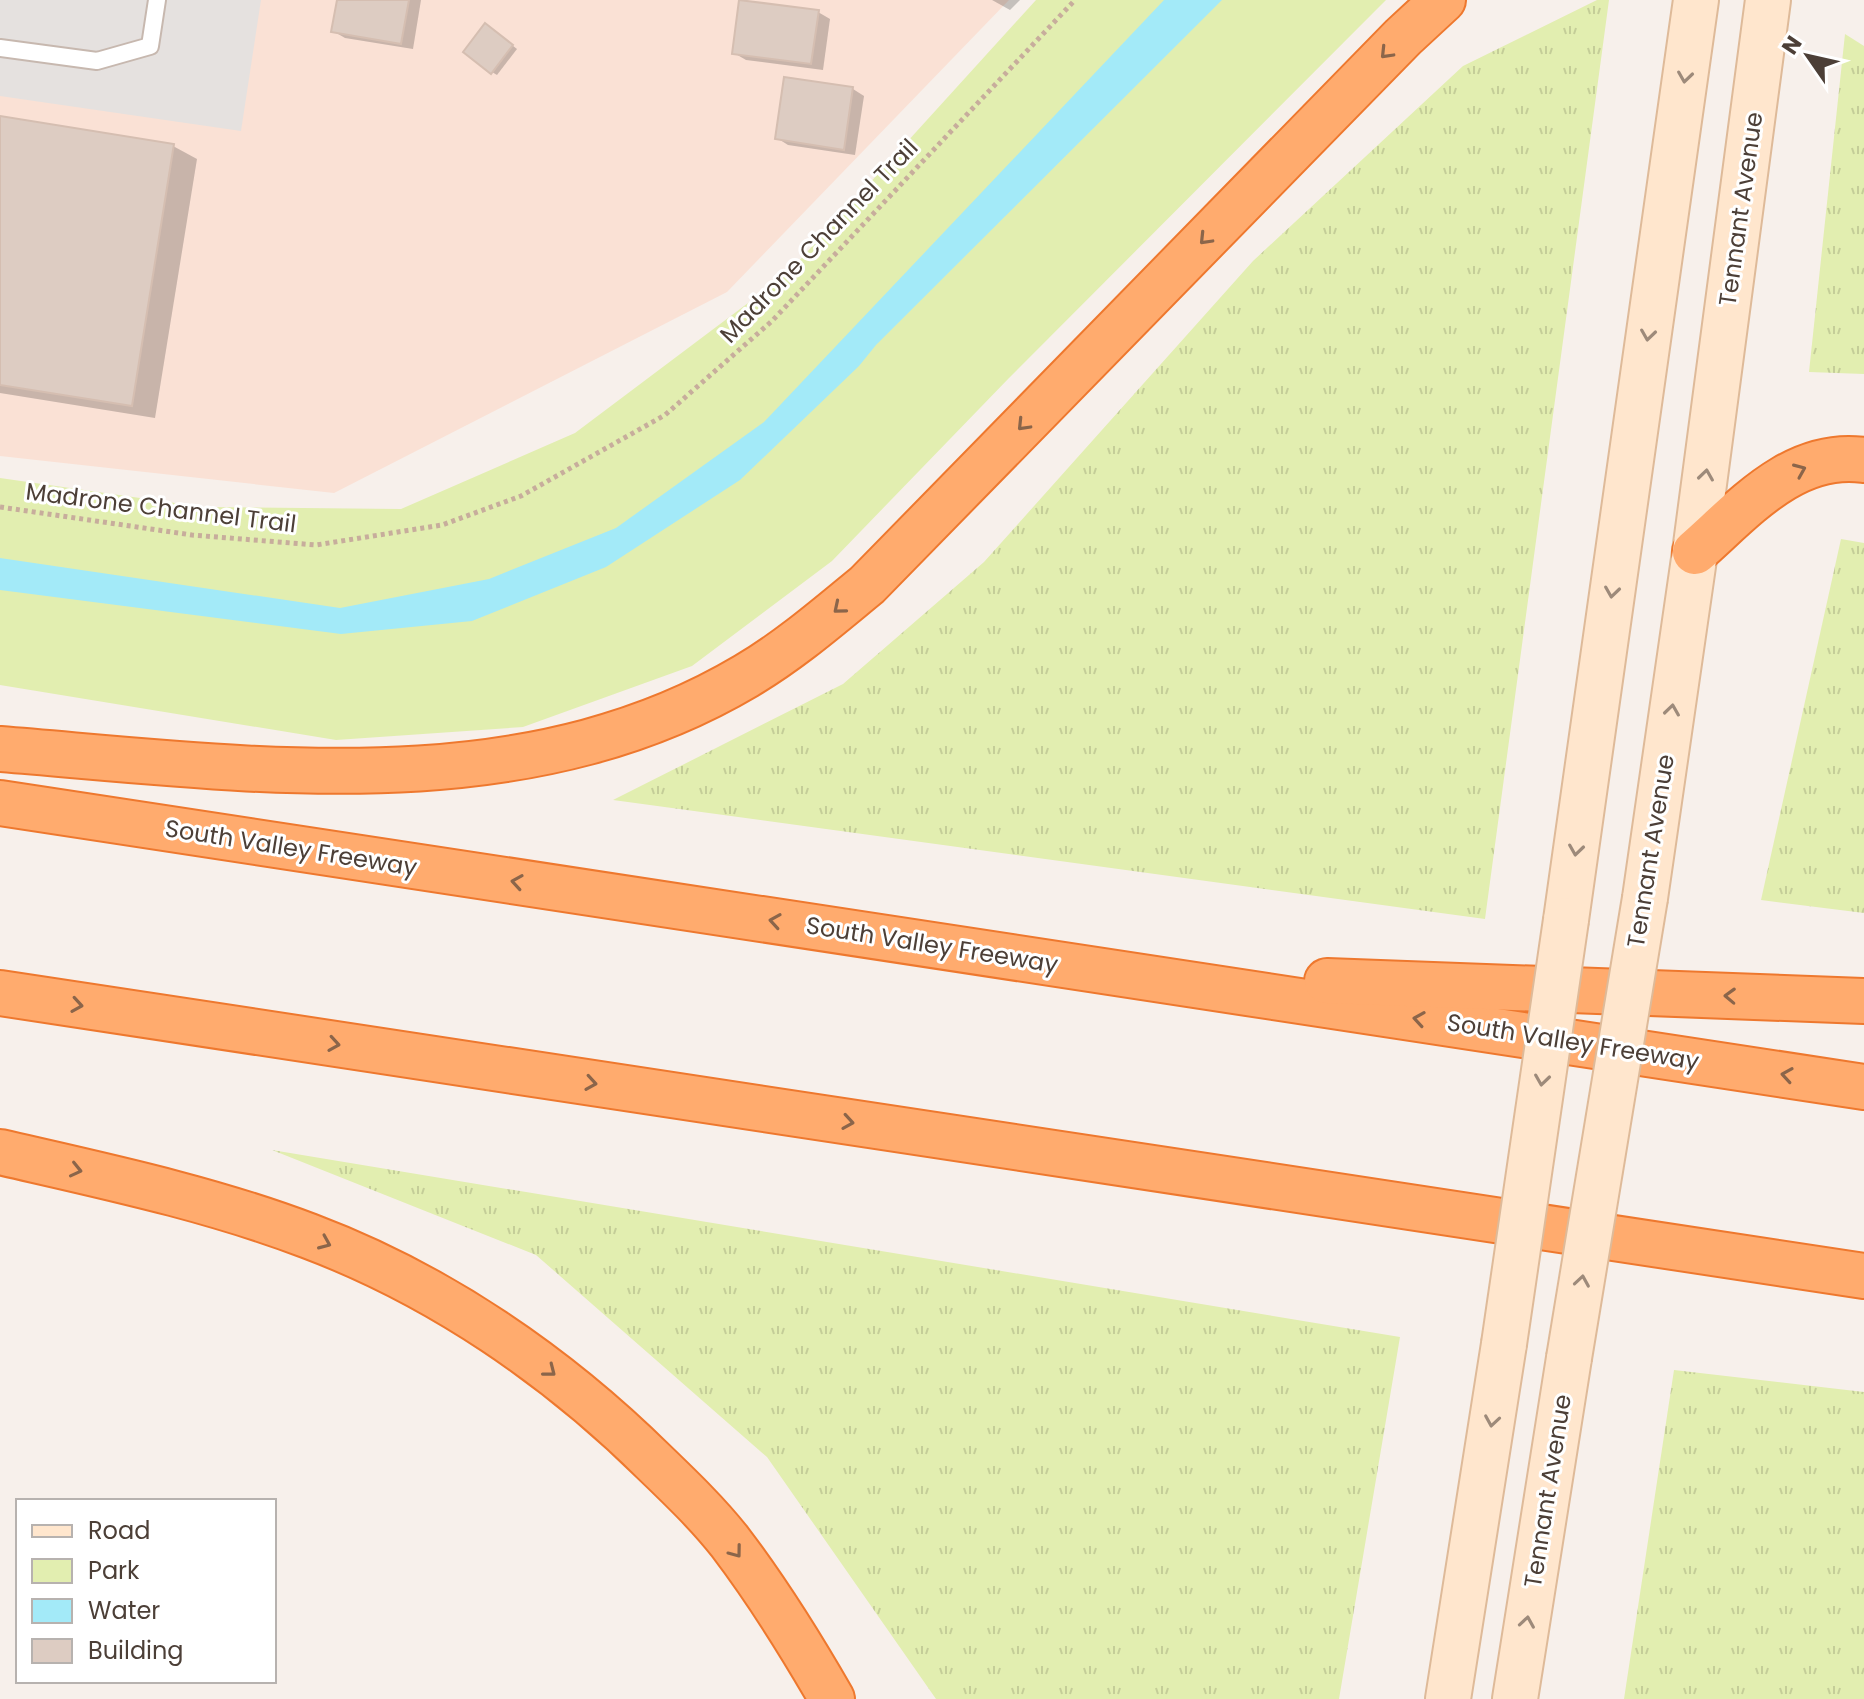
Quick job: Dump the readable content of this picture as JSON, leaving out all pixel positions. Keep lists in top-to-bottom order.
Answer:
{
  "streets": {
    "highway": ["South Valley Freeway"],
    "main road": ["Tennant Avenue"],
    "path": ["Madrone Channel Trail"]
  },
  "legend": [
    "Road",
    "Park",
    "Water",
    "Building"
  ],
  "north": "top left"
}
